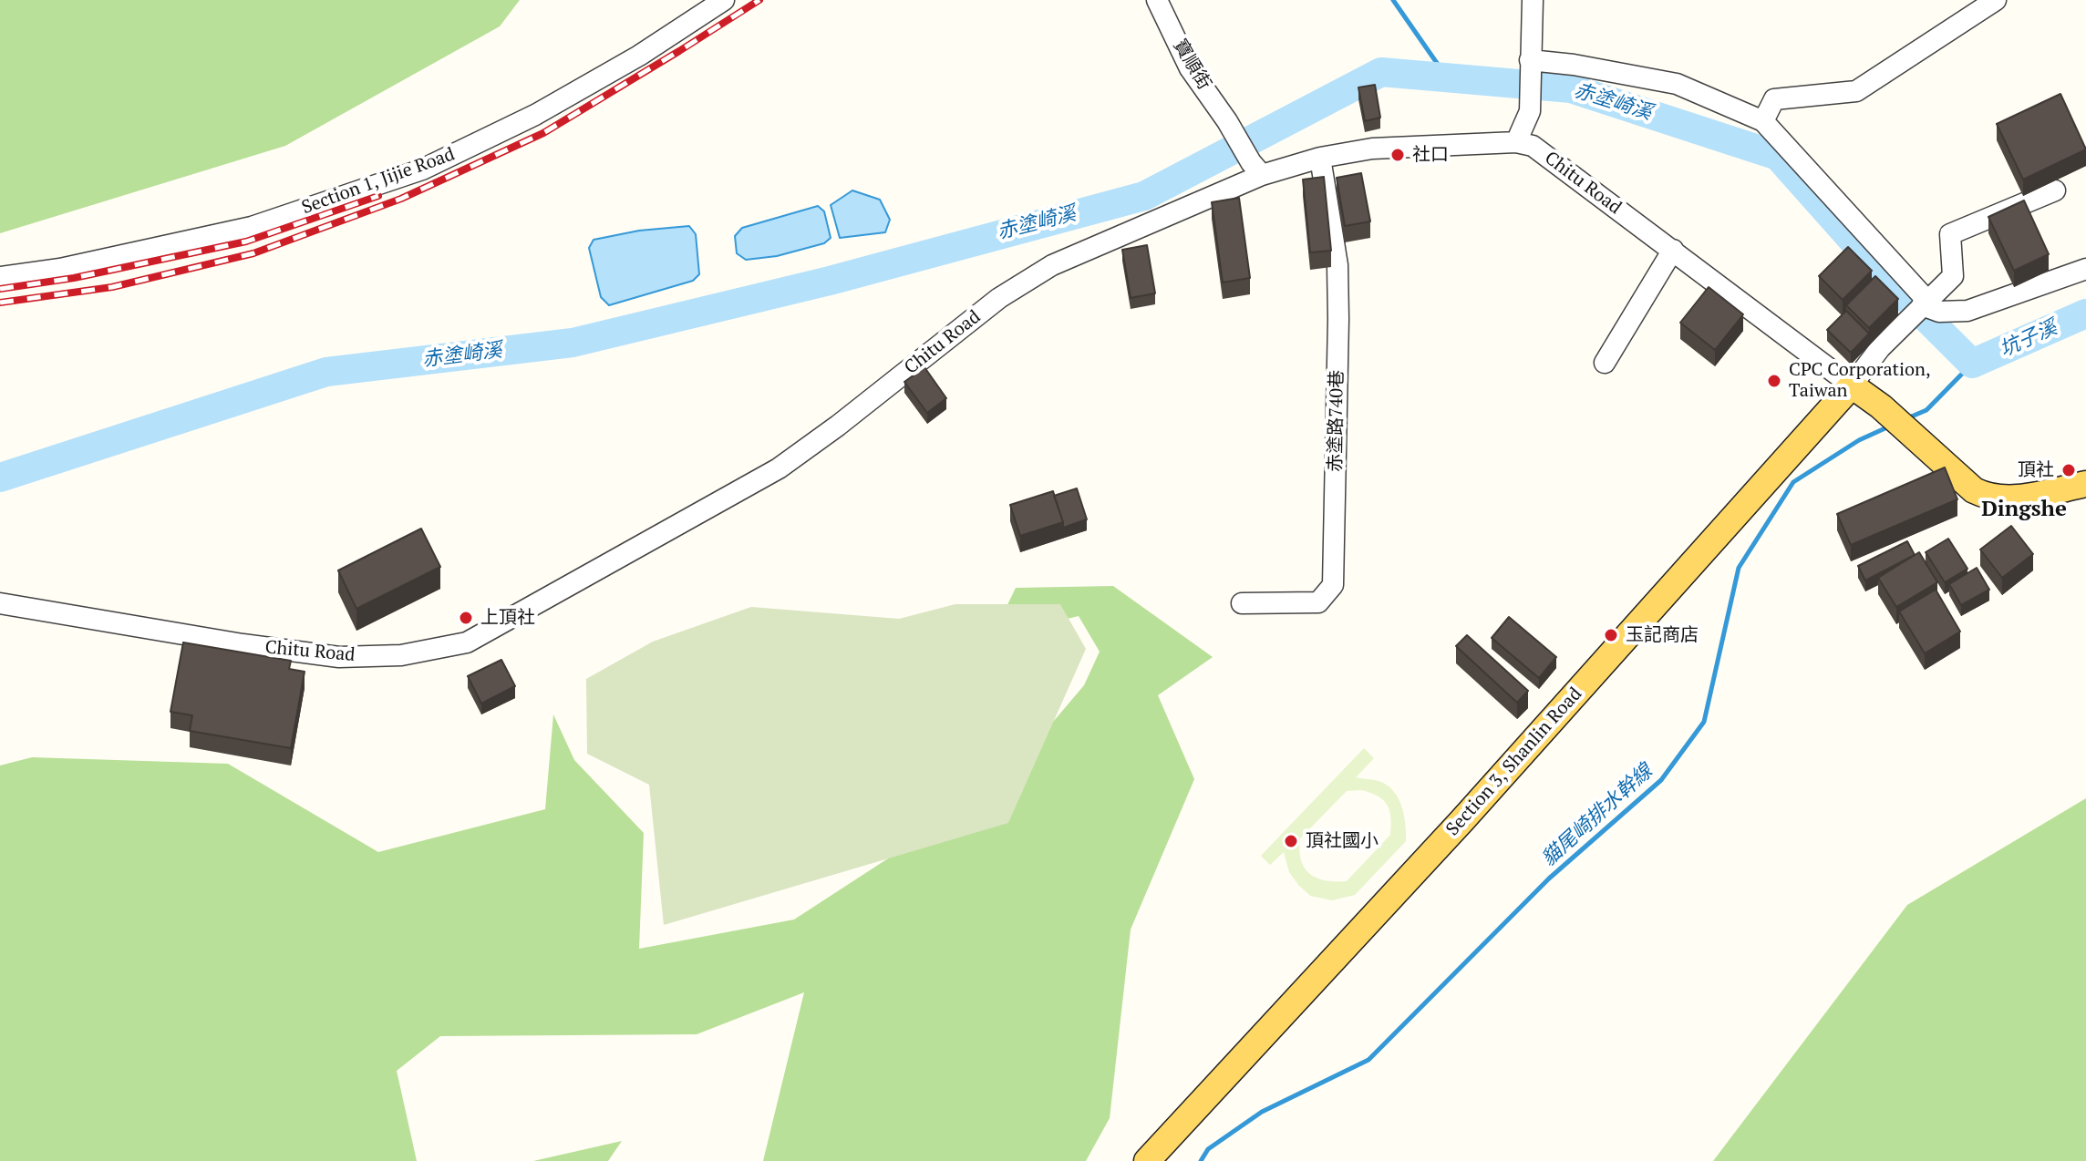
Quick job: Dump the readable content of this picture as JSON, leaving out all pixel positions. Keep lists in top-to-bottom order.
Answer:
{
  "streets": {
    "main road": ["Section 3, Shanlin Road"],
    "street": [
      "寶順街",
      "Section 1, Jijie Road",
      "Chitu Road",
      "赤塗路740巷"
    ]
  },
  "crossings": [
    ["寶順街", "Chitu Road"],
    ["Chitu Road", "赤塗路740巷"],
    ["Chitu Road", "Section 3, Shanlin Road"]
  ],
  "districts": ["Dingshe"],
  "water": ["赤塗崎溪", "坑子溪", "貓尾崎排水幹線"],
  "places": [
    "社口",
    "CPC Corporation, Taiwan",
    "頂社",
    "上頂社",
    "玉記商店",
    "頂社國小"
  ]
}
